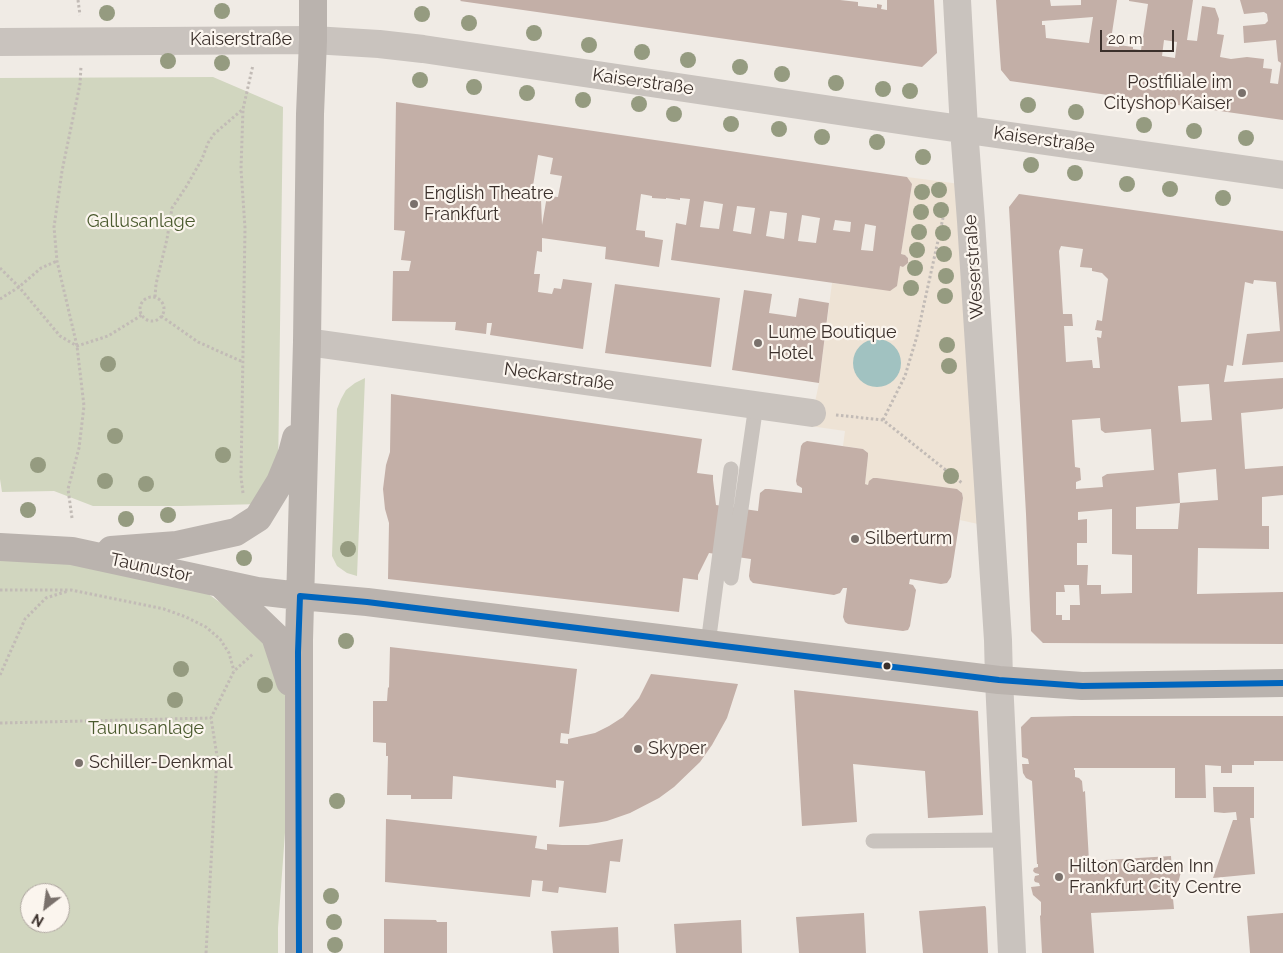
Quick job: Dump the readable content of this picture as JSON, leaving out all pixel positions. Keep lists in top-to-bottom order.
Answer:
{
  "streets": {
    "main road": ["Taunustor"],
    "street": ["Kaiserstraße", "Weserstraße", "Neckarstraße"]
  },
  "crossings": [
    ["Kaiserstraße", "Weserstraße"],
    ["Weserstraße", "Taunustor"]
  ],
  "parks": ["Gallusanlage", "Taunusanlage"],
  "places": [
    "Postfiliale im Cityshop Kaiser",
    "English Theatre Frankfurt",
    "Lume Boutique Hotel",
    "Silberturm",
    "Skyper",
    "Schiller-Denkmal",
    "Hilton Garden Inn Frankfurt City Centre"
  ],
  "scale_bar": "20 m",
  "north": "bottom left"
}
